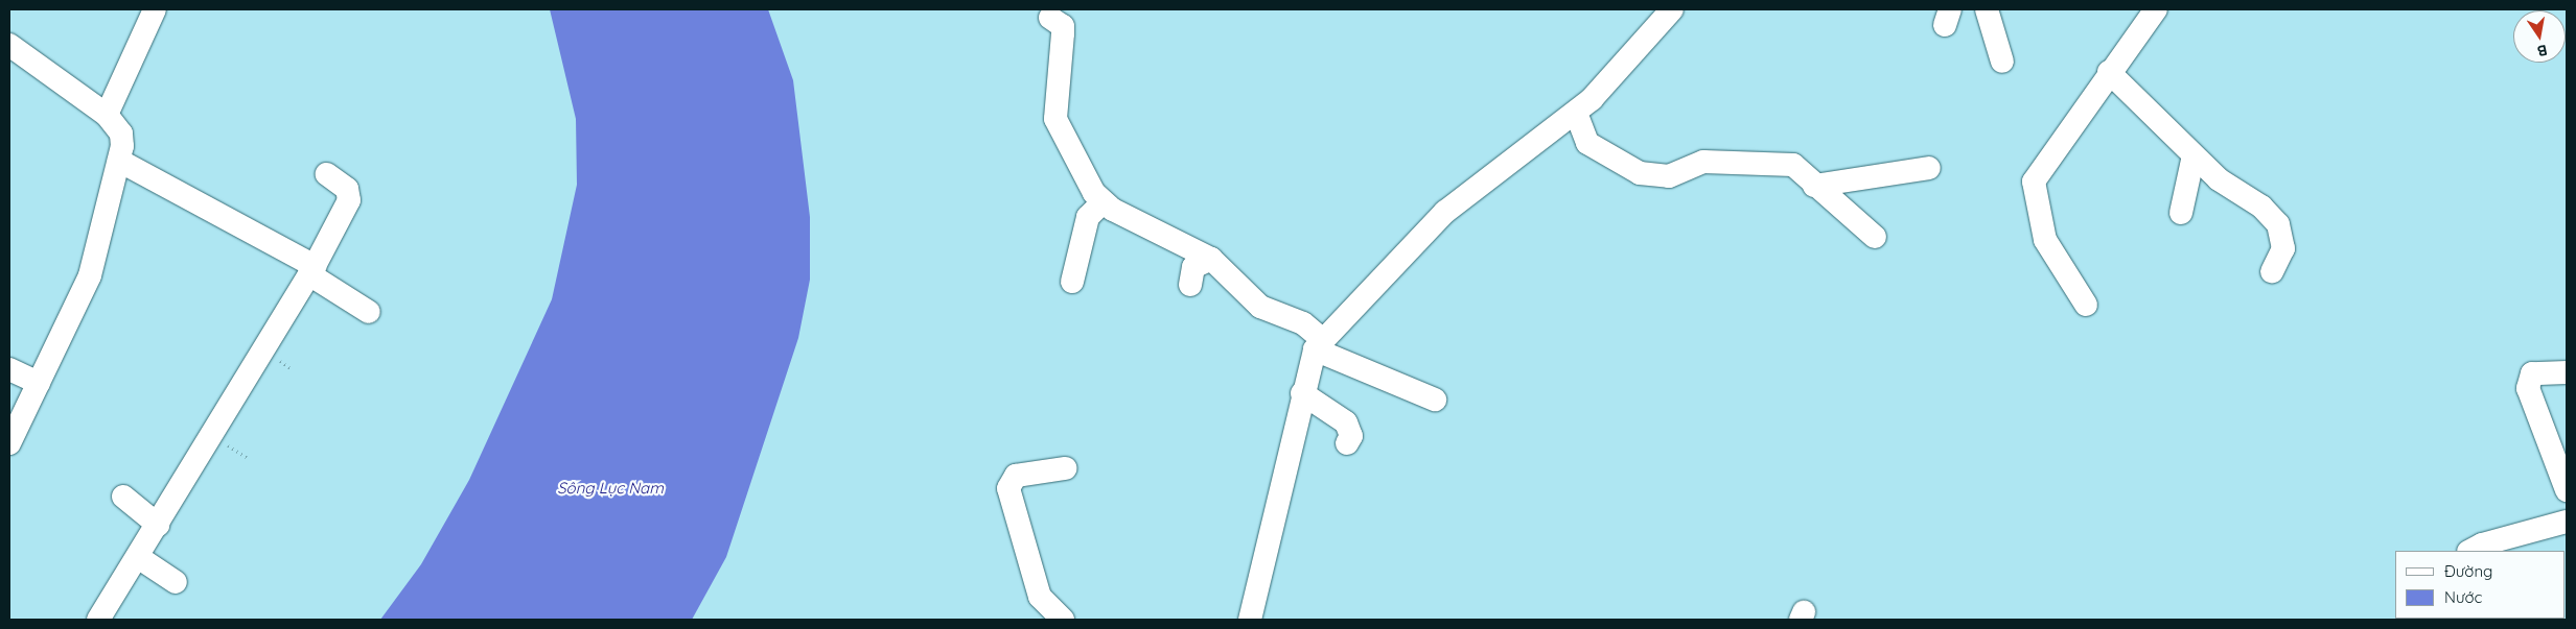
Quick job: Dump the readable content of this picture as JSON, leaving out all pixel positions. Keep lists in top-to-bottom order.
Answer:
{
  "water": ["Sông Lục Nam"],
  "legend": ["Đường", "Nước"],
  "north": "bottom"
}
